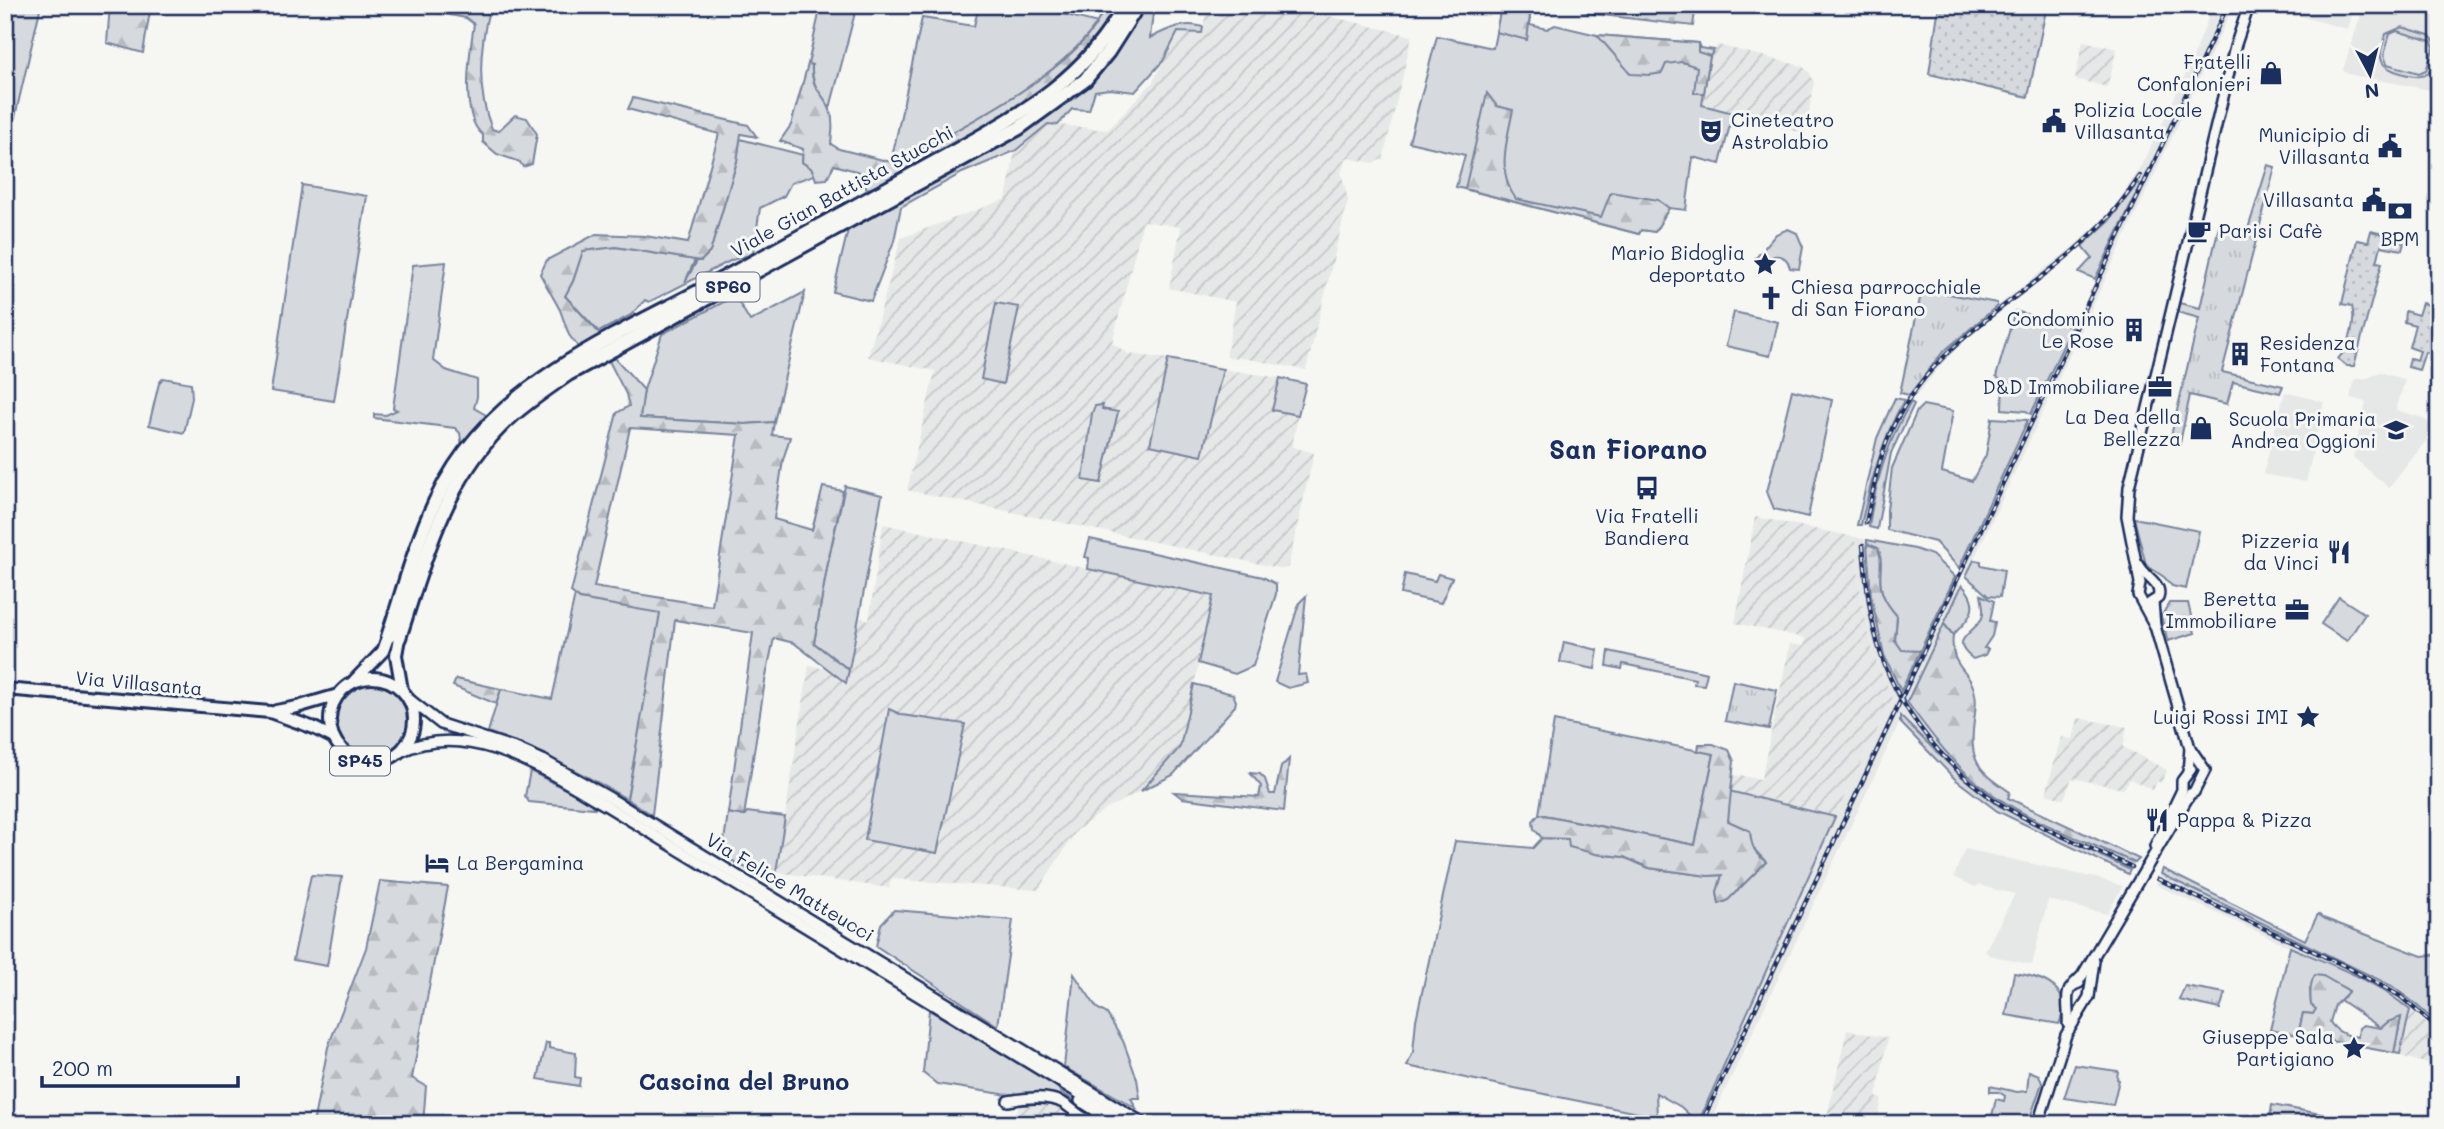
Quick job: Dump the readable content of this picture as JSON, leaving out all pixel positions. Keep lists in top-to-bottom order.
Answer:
{
  "streets": {
    "highway": ["Viale Gian Battista Stucchi", "SP60"],
    "main road": ["Via Villasanta", "SP45", "Via Felice Matteucci"]
  },
  "crossings": [
    ["Viale Gian Battista Stucchi", "SP45"],
    ["Viale Gian Battista Stucchi", "Via Felice Matteucci"],
    ["Via Villasanta", "SP45"],
    ["SP45", "Via Felice Matteucci"]
  ],
  "districts": ["San Fiorano", "Cascina del Bruno"],
  "places": {
    "shop": ["Fratelli Confalonieri", "La Dea della Bellezza"],
    "public building": ["Polizia Locale Villasanta", "Municipio di Villasanta", "Villasanta"],
    "theatre": ["Cineteatro Astrolabio"],
    "bank": ["BPM"],
    "cafe": ["Parisi Cafè"],
    "place": ["Mario Bidoglia deportato", "Luigi Rossi IMI", "Giuseppe Sala Partigiano"],
    "church": ["Chiesa parrocchiale di San Fiorano"],
    "building": ["Condominio Le Rose", "Residenza Fontana"],
    "office": ["D&D Immobiliare", "Beretta Immobiliare"],
    "school or university": ["Scuola Primaria Andrea Oggioni"],
    "bus stop": ["Via Fratelli Bandiera"],
    "restaurant": ["Pizzeria da Vinci", "Pappa & Pizza"],
    "hotel": ["La Bergamina"]
  },
  "scale_bar": "200 m",
  "north": "bottom"
}
